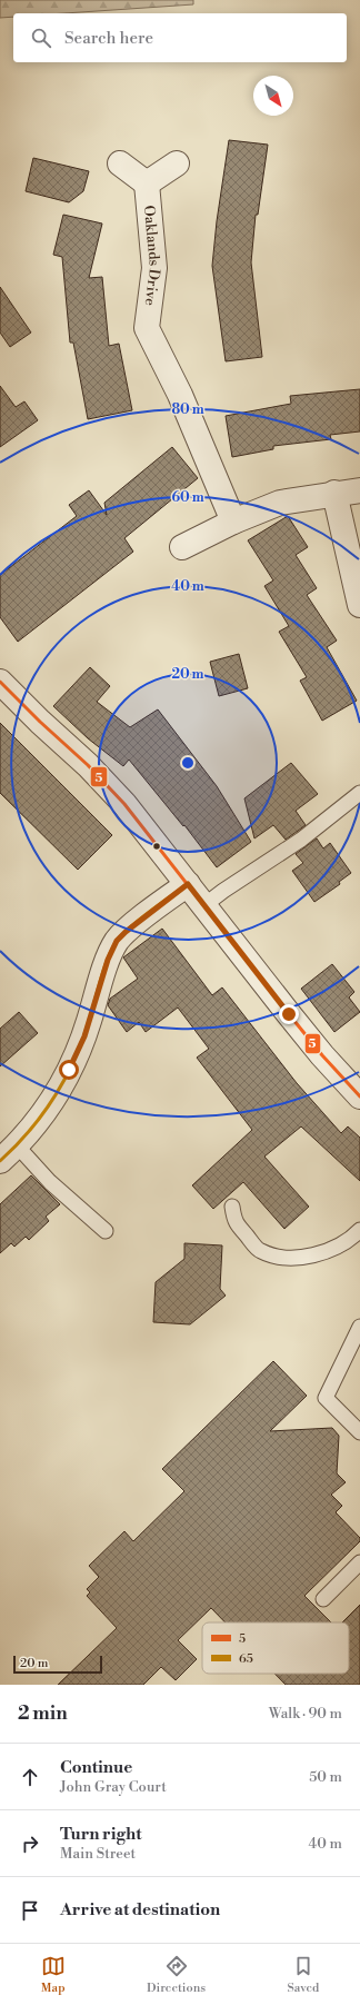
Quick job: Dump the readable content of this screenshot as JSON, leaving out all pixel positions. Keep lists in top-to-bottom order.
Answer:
{
  "streets": {
    "street": ["Oaklands Drive"]
  },
  "lines": ["transit line 5", "transit line 65"],
  "legend": ["5", "65"],
  "scale_bar": "20 m",
  "north": "bottom right",
  "page": {
    "search": "Search here",
    "scale": "20 m",
    "heading": ["2 min", "Walk · 90 m"],
    "list": [
      ["Continue", "John Gray Court", "50 m"],
      ["Turn right", "Main Street", "40 m"],
      "Arrive at destination"
    ],
    "nav": ["Map", "Directions", "Saved"]
  },
  "rings": [
    "80 m",
    "60 m",
    "40 m",
    "20 m"
  ]
}
